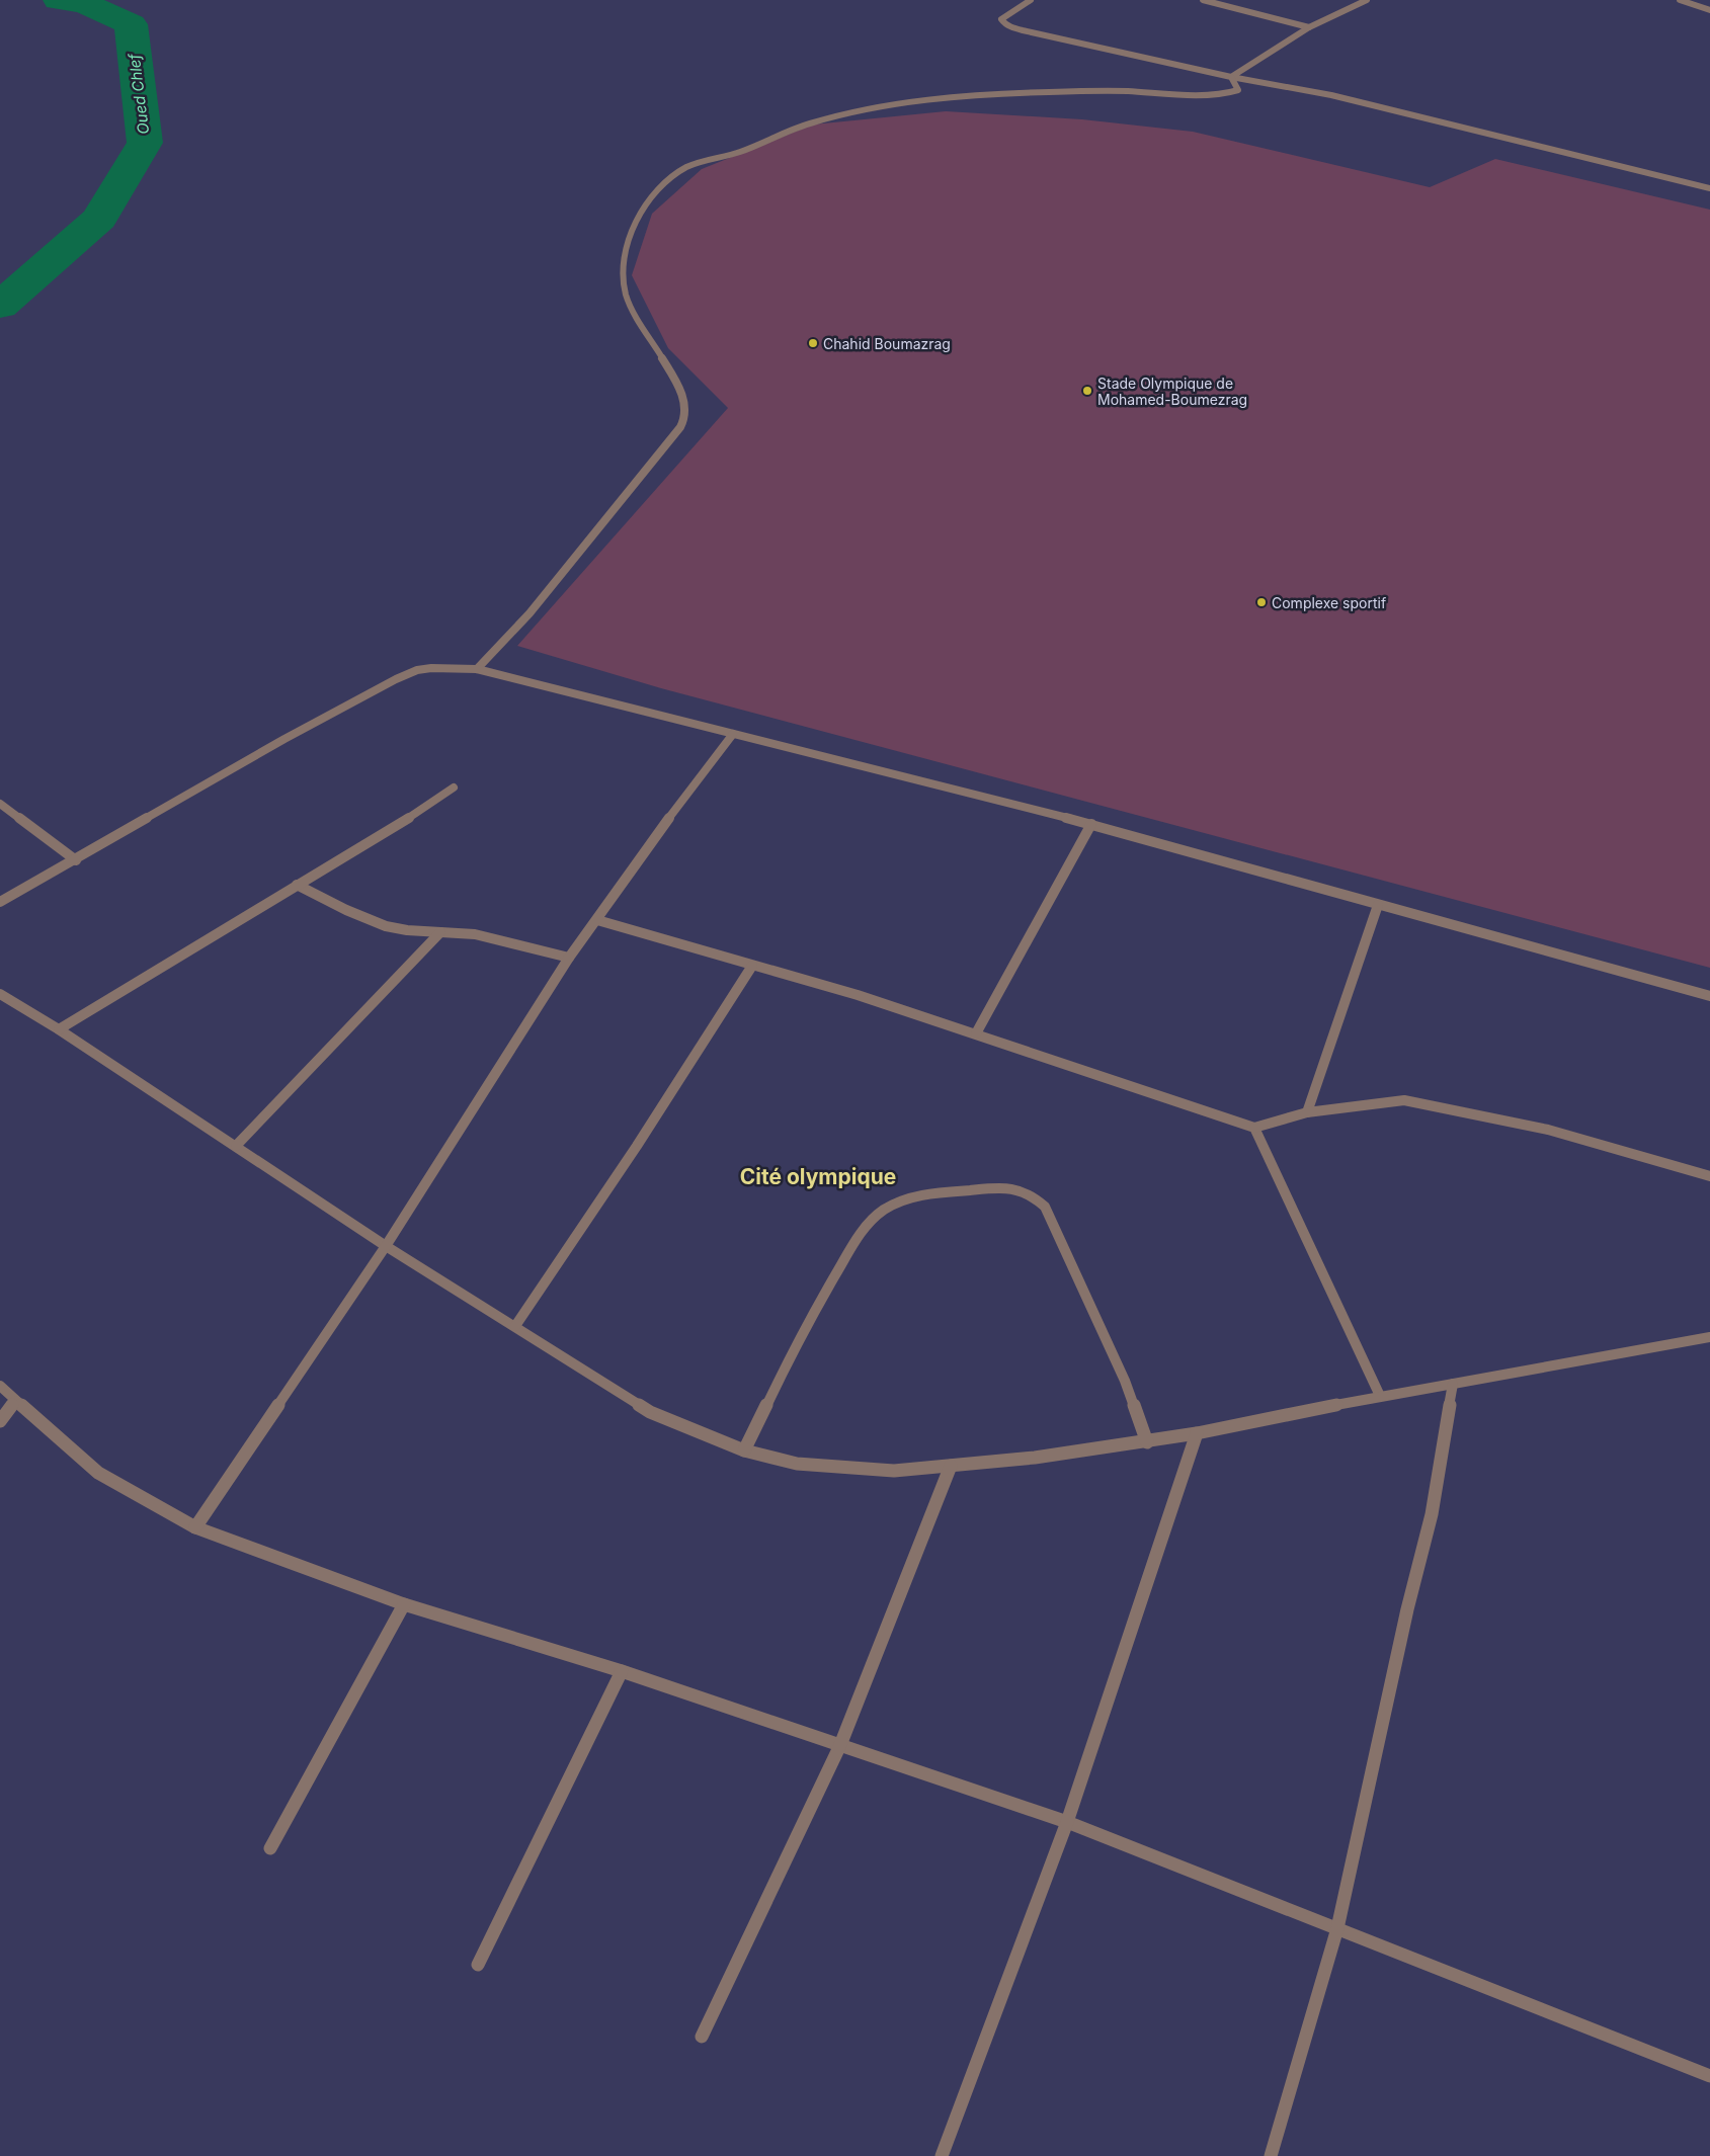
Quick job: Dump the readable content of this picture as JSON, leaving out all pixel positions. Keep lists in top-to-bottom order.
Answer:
{
  "districts": ["Cité olympique"],
  "water": ["Oued Chlef"],
  "places": ["Chahid Boumazrag", "Stade Olympique de Mohamed-Boumezrag", "Complexe sportif"]
}
